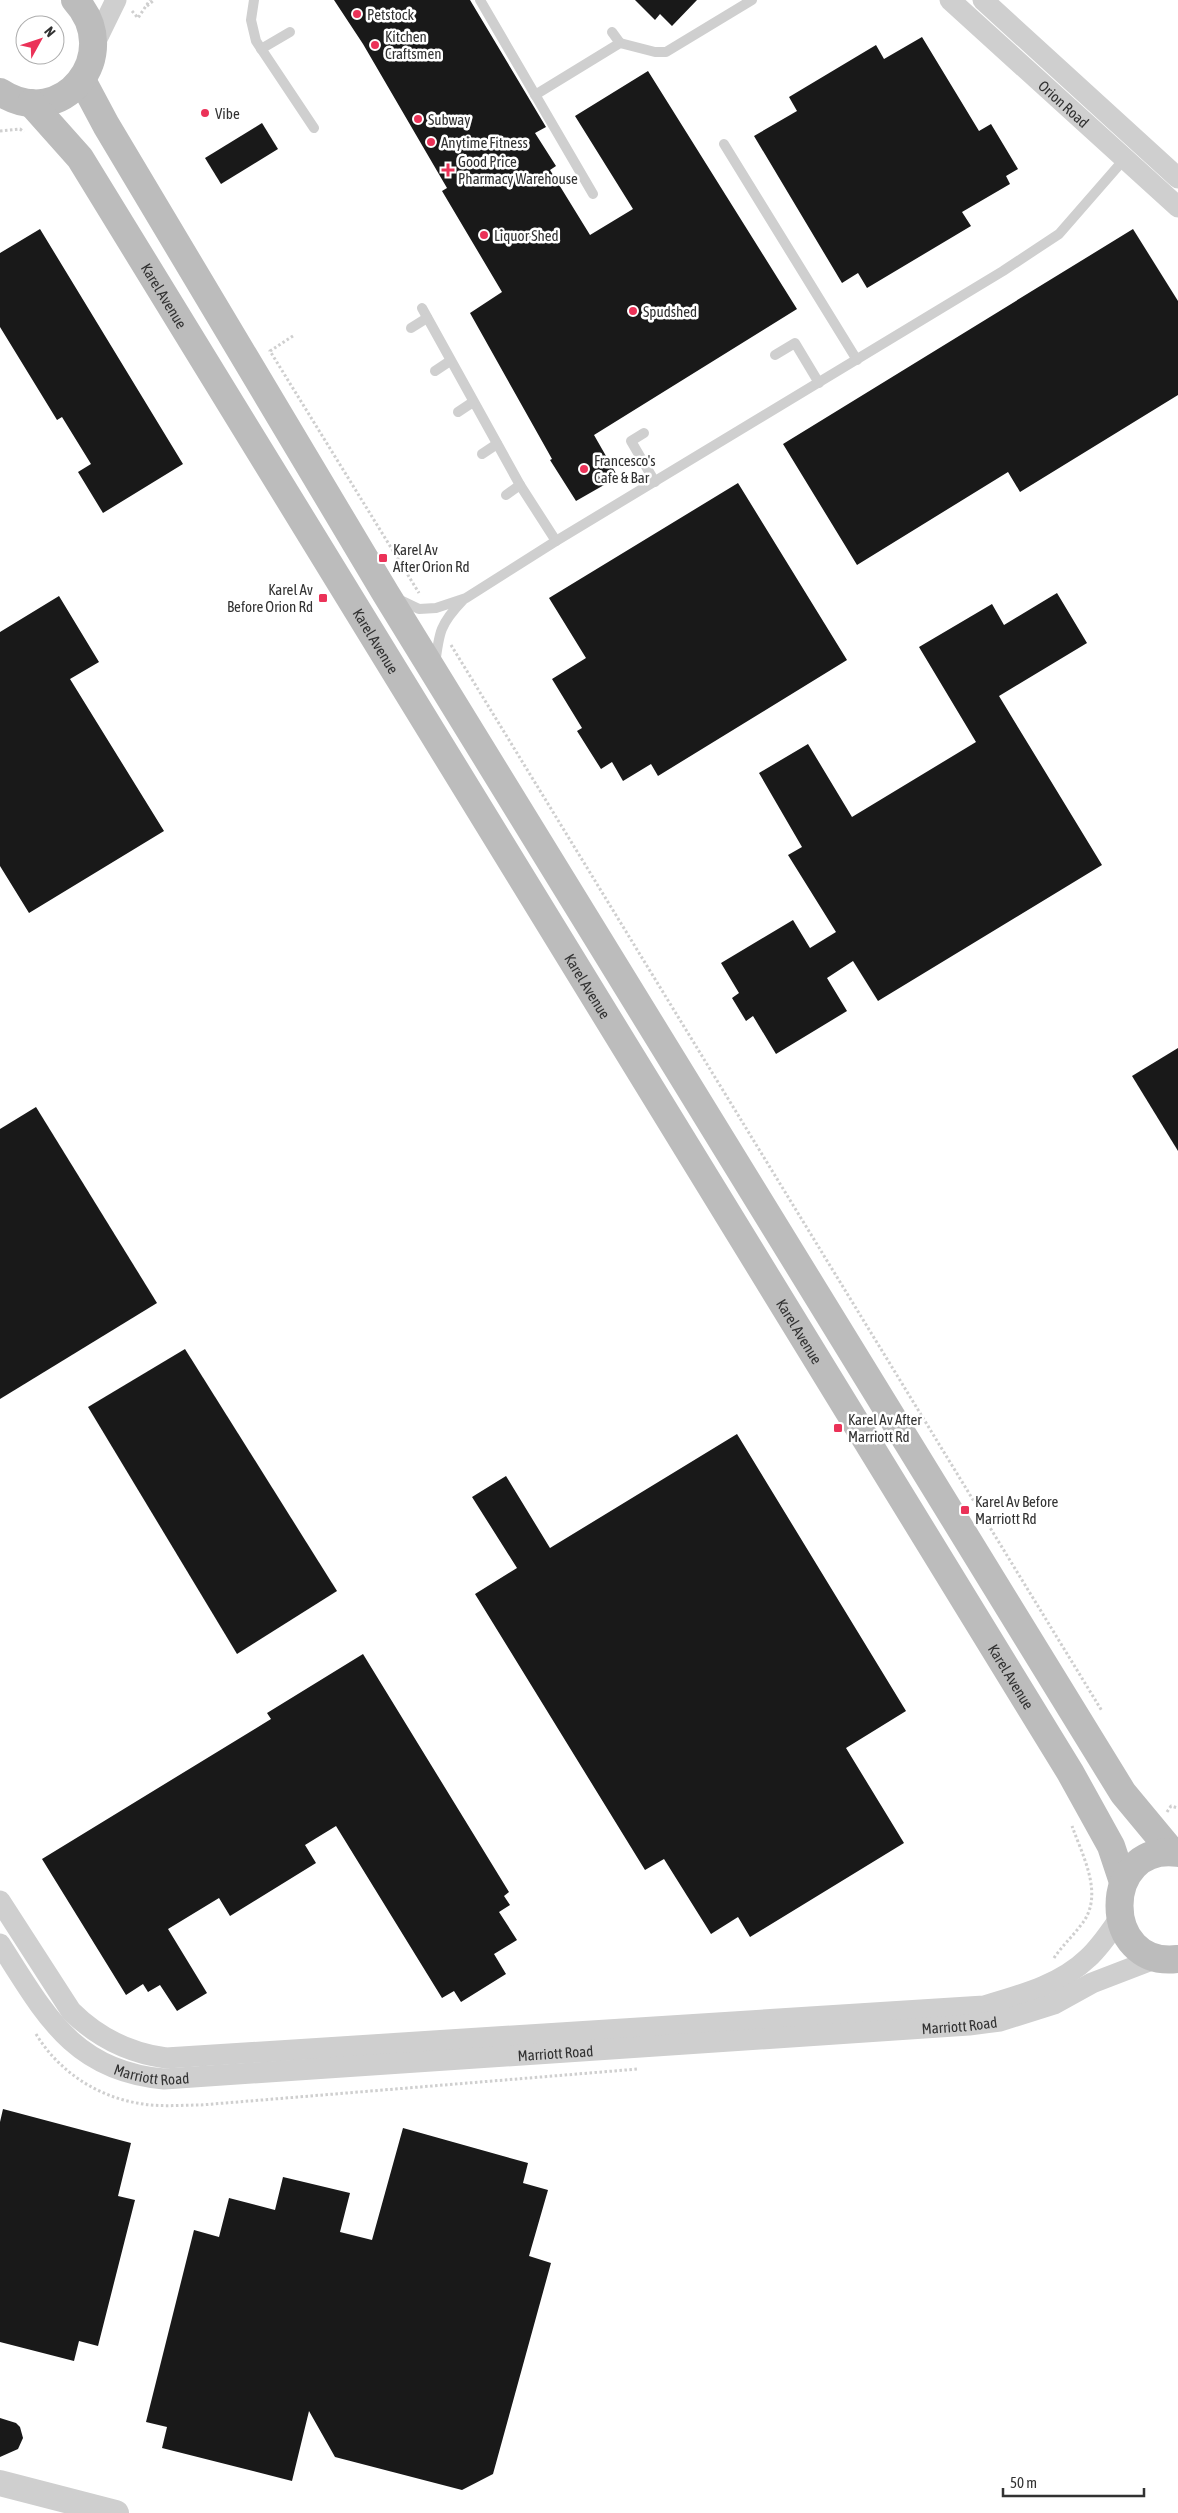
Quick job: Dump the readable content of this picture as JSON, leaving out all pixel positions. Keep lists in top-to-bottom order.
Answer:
{
  "streets": {
    "main road": ["Karel Avenue"],
    "street": ["Orion Road", "Marriott Road"]
  },
  "crossings": [
    ["Karel Avenue", "Marriott Road"]
  ],
  "places": {
    "other": [
      "Petstock",
      "Kitchen Craftsmen",
      "Vibe",
      "Subway",
      "Anytime Fitness",
      "Liquor Shed",
      "Spudshed",
      "Francesco's Cafe & Bar"
    ],
    "health": ["Good Price Pharmacy Warehouse"],
    "transit": [
      "Karel Av After Orion Rd",
      "Karel Av Before Orion Rd",
      "Karel Av After Marriott Rd",
      "Karel Av Before Marriott Rd"
    ]
  },
  "scale_bar": "50 m",
  "north": "top right"
}
